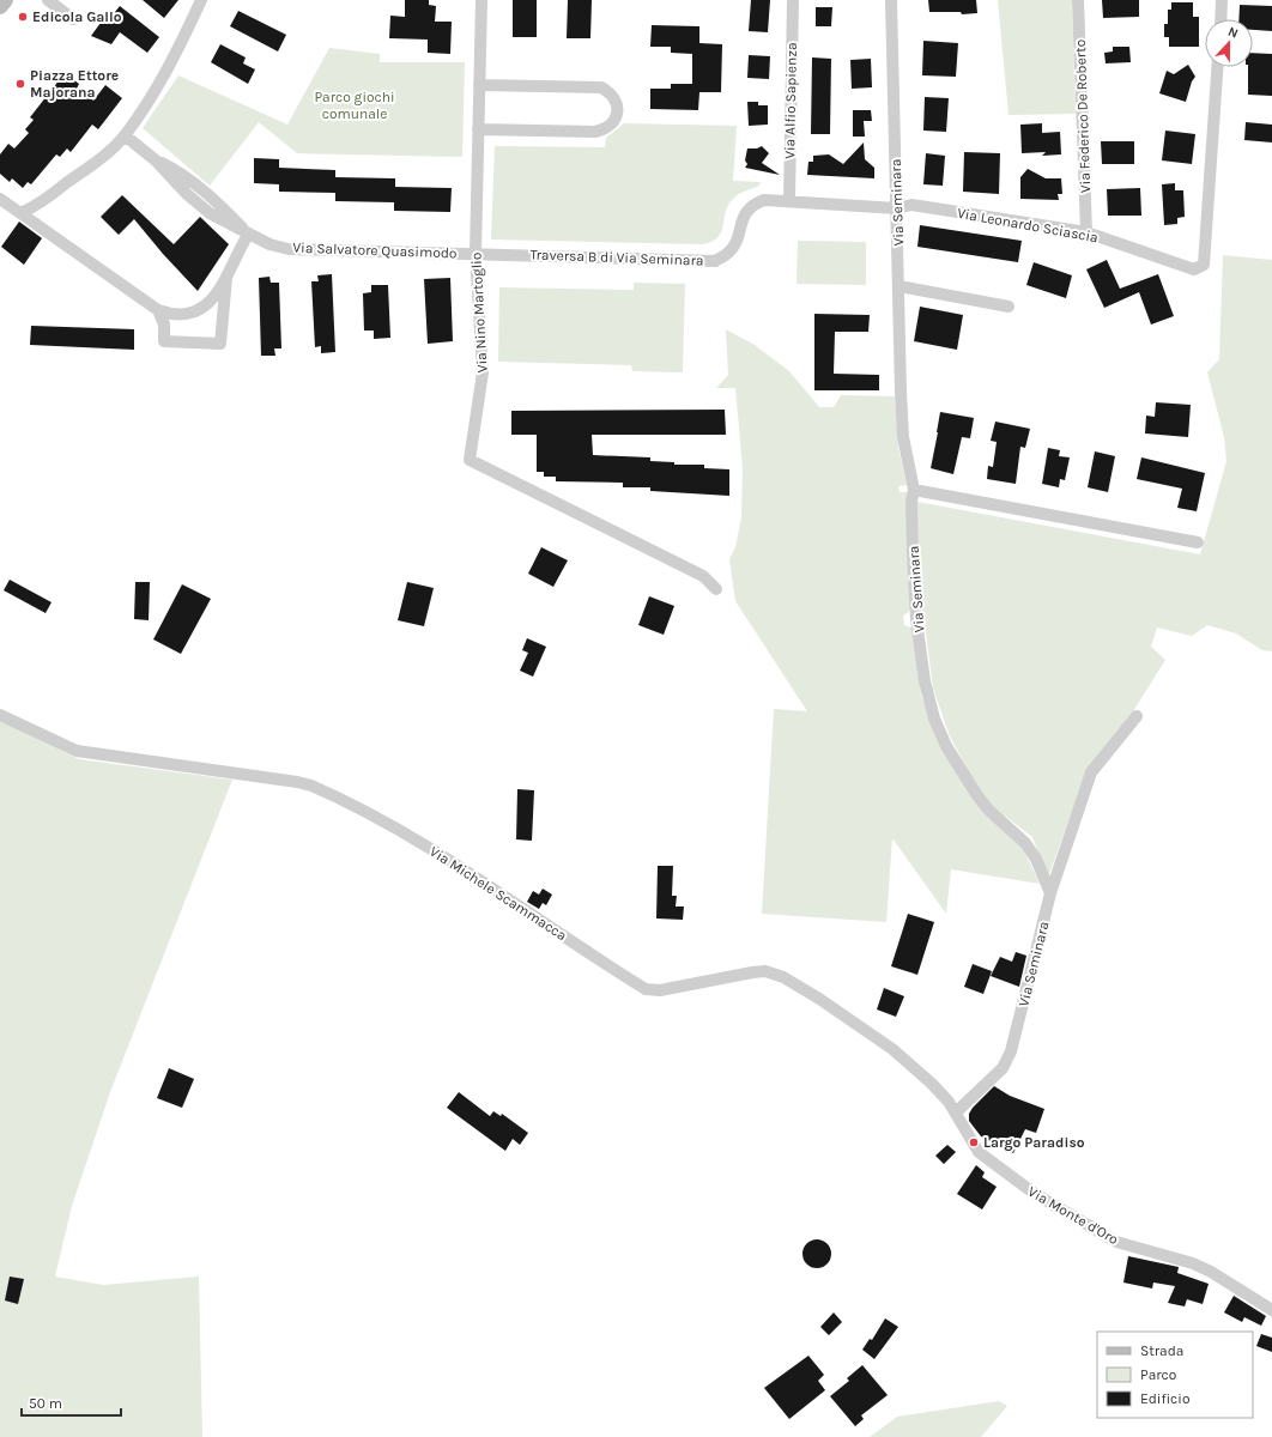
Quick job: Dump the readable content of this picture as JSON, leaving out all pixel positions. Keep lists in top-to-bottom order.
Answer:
{
  "streets": {
    "street": [
      "Via Alfio Sapienza",
      "Via Federico De Roberto",
      "Via Seminara",
      "Via Leonardo Sciascia",
      "Via Salvatore Quasimodo",
      "Traversa B di Via Seminara",
      "Via Nino Martoglio",
      "Via Michele Scammacca",
      "Via Monte d'Oro"
    ]
  },
  "crossings": [
    ["Via Alfio Sapienza", "Traversa B di Via Seminara"],
    ["Via Federico De Roberto", "Via Leonardo Sciascia"],
    ["Via Seminara", "Via Leonardo Sciascia"],
    ["Via Seminara", "Traversa B di Via Seminara"],
    ["Via Seminara", "Via Michele Scammacca"],
    ["Via Leonardo Sciascia", "Traversa B di Via Seminara"],
    ["Via Salvatore Quasimodo", "Traversa B di Via Seminara"],
    ["Via Salvatore Quasimodo", "Via Nino Martoglio"],
    ["Traversa B di Via Seminara", "Via Nino Martoglio"],
    ["Via Michele Scammacca", "Via Monte d'Oro"]
  ],
  "parks": ["Parco giochi comunale"],
  "places": ["Edicola Gallo", "Piazza Ettore Majorana", "Largo Paradiso"],
  "legend": ["Strada", "Parco", "Edificio"],
  "scale_bar": "50 m",
  "north": "top"
}
